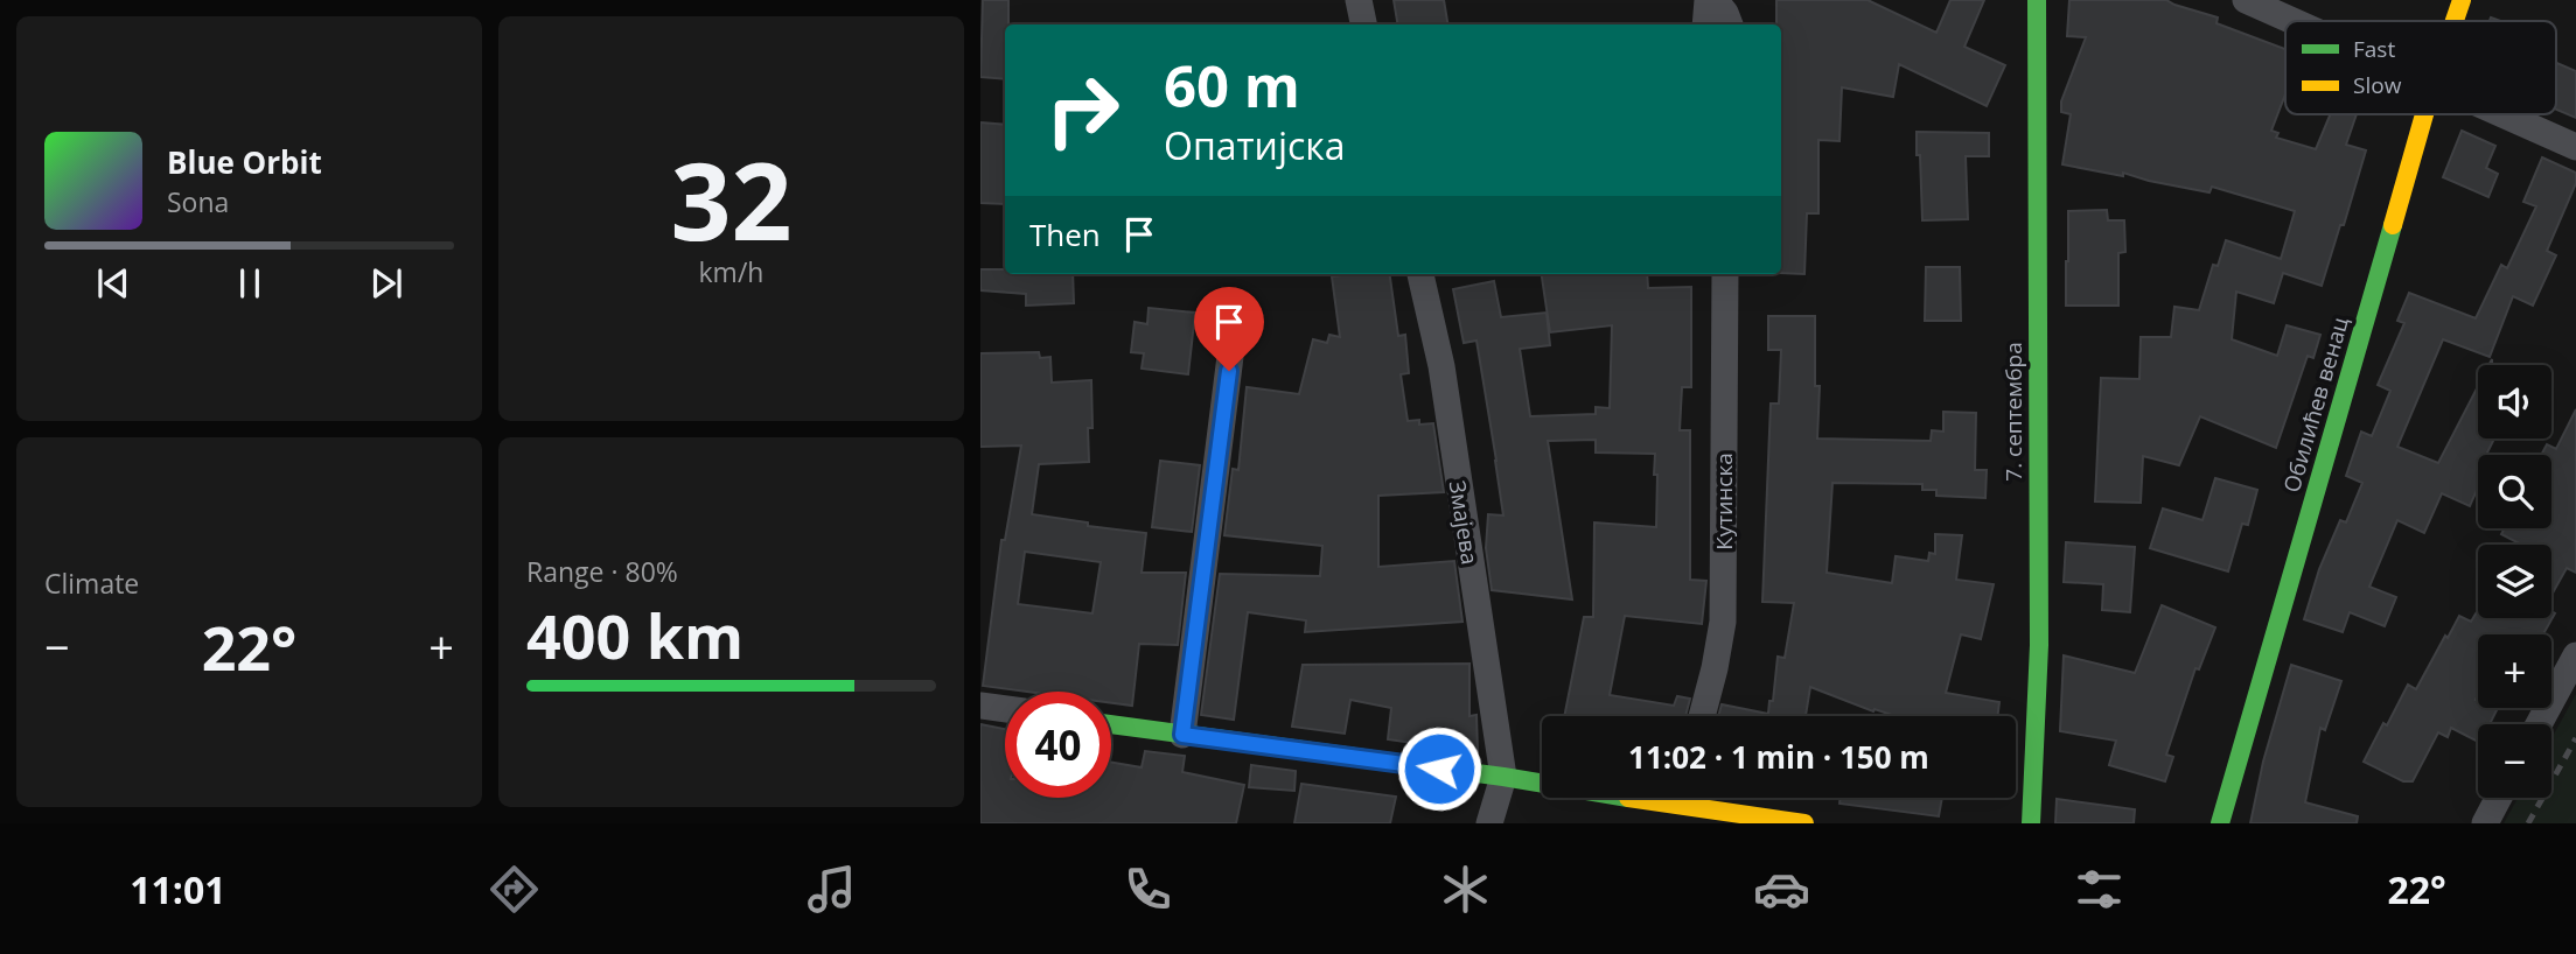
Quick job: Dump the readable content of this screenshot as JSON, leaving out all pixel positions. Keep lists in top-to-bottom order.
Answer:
{
  "streets": {
    "main road": ["Обилићев венац", "7. септембра"],
    "street": ["Кутинска", "Змајева"]
  },
  "legend": ["Fast", "Slow"],
  "page": {
    "tile": [
      ["32", "km/h"],
      "Climate",
      ["Range · 80%", "400 km"]
    ],
    "turn": ["60 m", "Опатијска"],
    "song": ["Blue Orbit", "Sona"],
    "then": "Then",
    "map_buttons": ["+", "−"],
    "heat": ["−", "22°", "+"],
    "limit": "40",
    "trip": "11:02 · 1 min · 150 m",
    "tabs": ["11:01", "22°"]
  }
}
